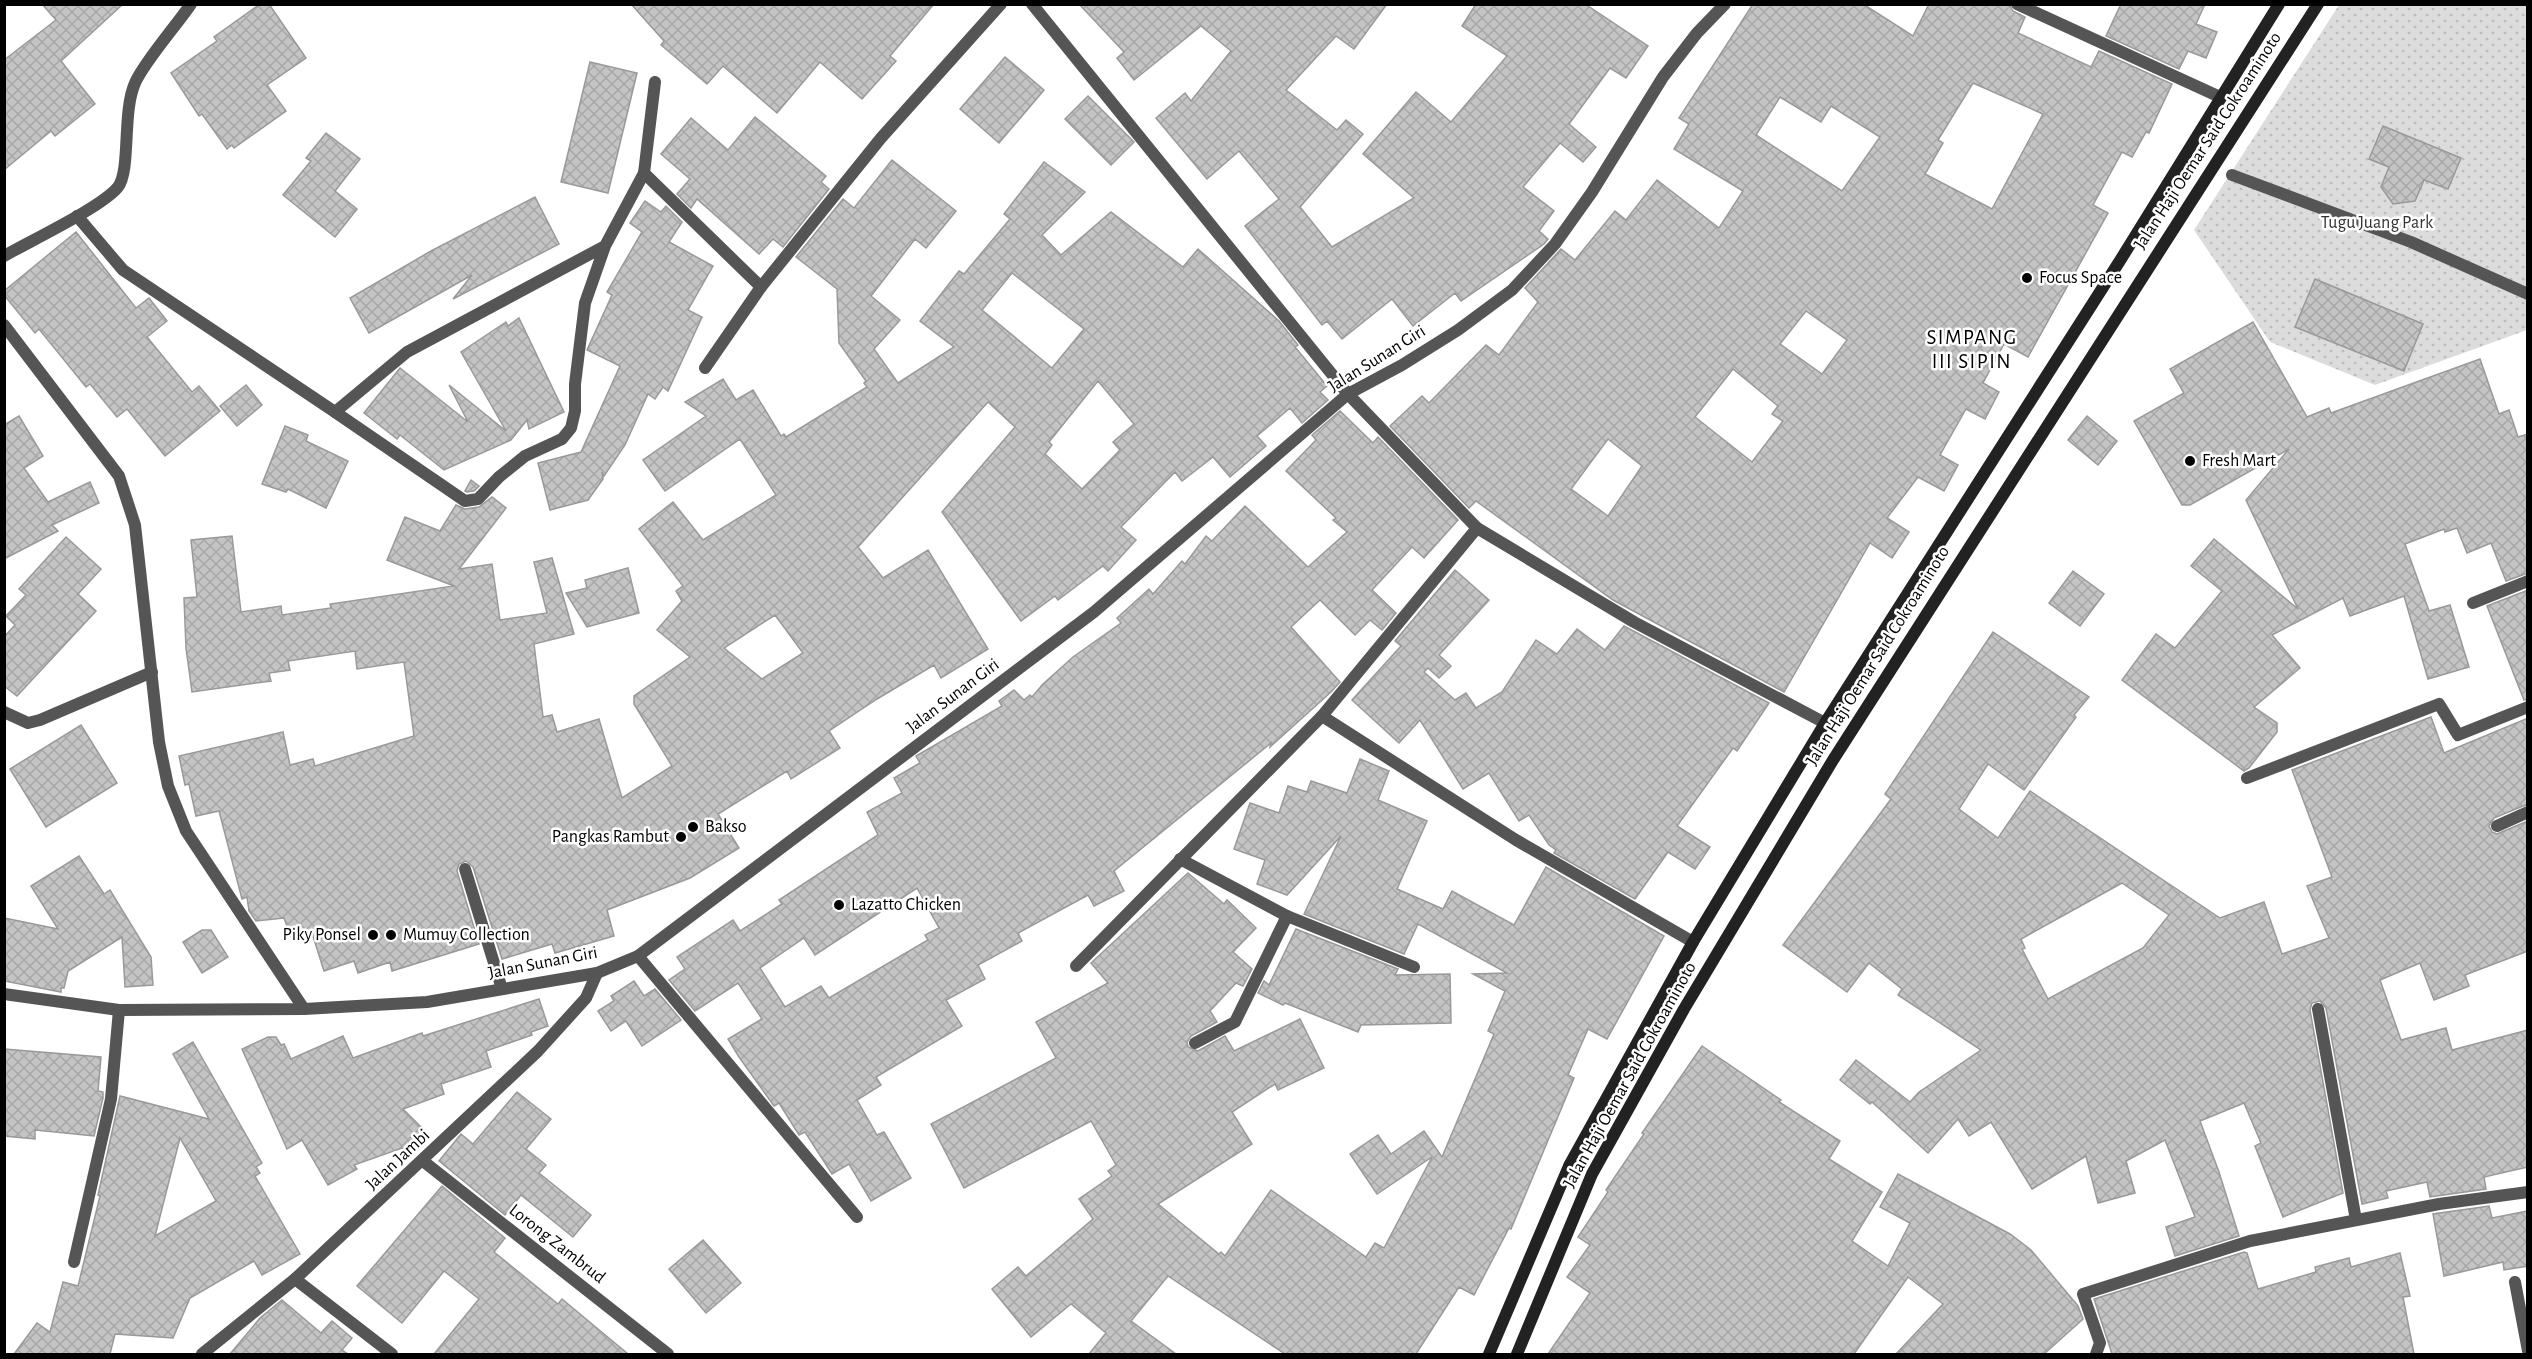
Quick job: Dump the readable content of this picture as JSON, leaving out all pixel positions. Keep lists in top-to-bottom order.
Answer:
{
  "streets": {
    "main road": ["Jalan Haji Oemar Said Cokroaminoto"],
    "street": ["Jalan Sunan Giri", "Jalan Jambi", "Lorong Zambrud"]
  },
  "crossings": [
    ["Jalan Sunan Giri", "Jalan Jambi"],
    ["Jalan Jambi", "Lorong Zambrud"]
  ],
  "districts": ["SIMPANG III SIPIN"],
  "parks": ["Tugu Juang Park"],
  "places": [
    "Focus Space",
    "Fresh Mart",
    "Bakso",
    "Pangkas Rambut",
    "Lazatto Chicken",
    "Piky Ponsel",
    "Mumuy Collection"
  ]
}
